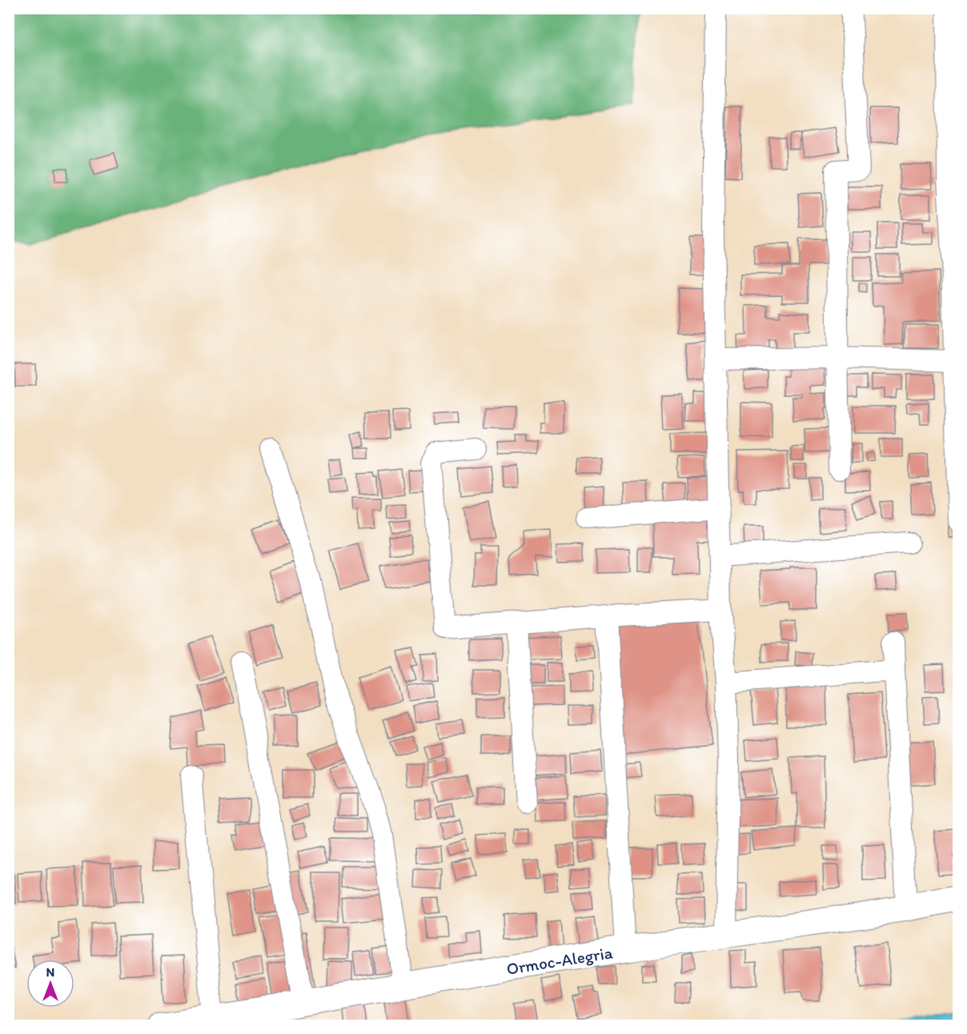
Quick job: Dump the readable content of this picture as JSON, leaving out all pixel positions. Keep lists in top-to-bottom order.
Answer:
{
  "streets": {
    "street": ["Ormoc-Alegria"]
  },
  "north": "top"
}
